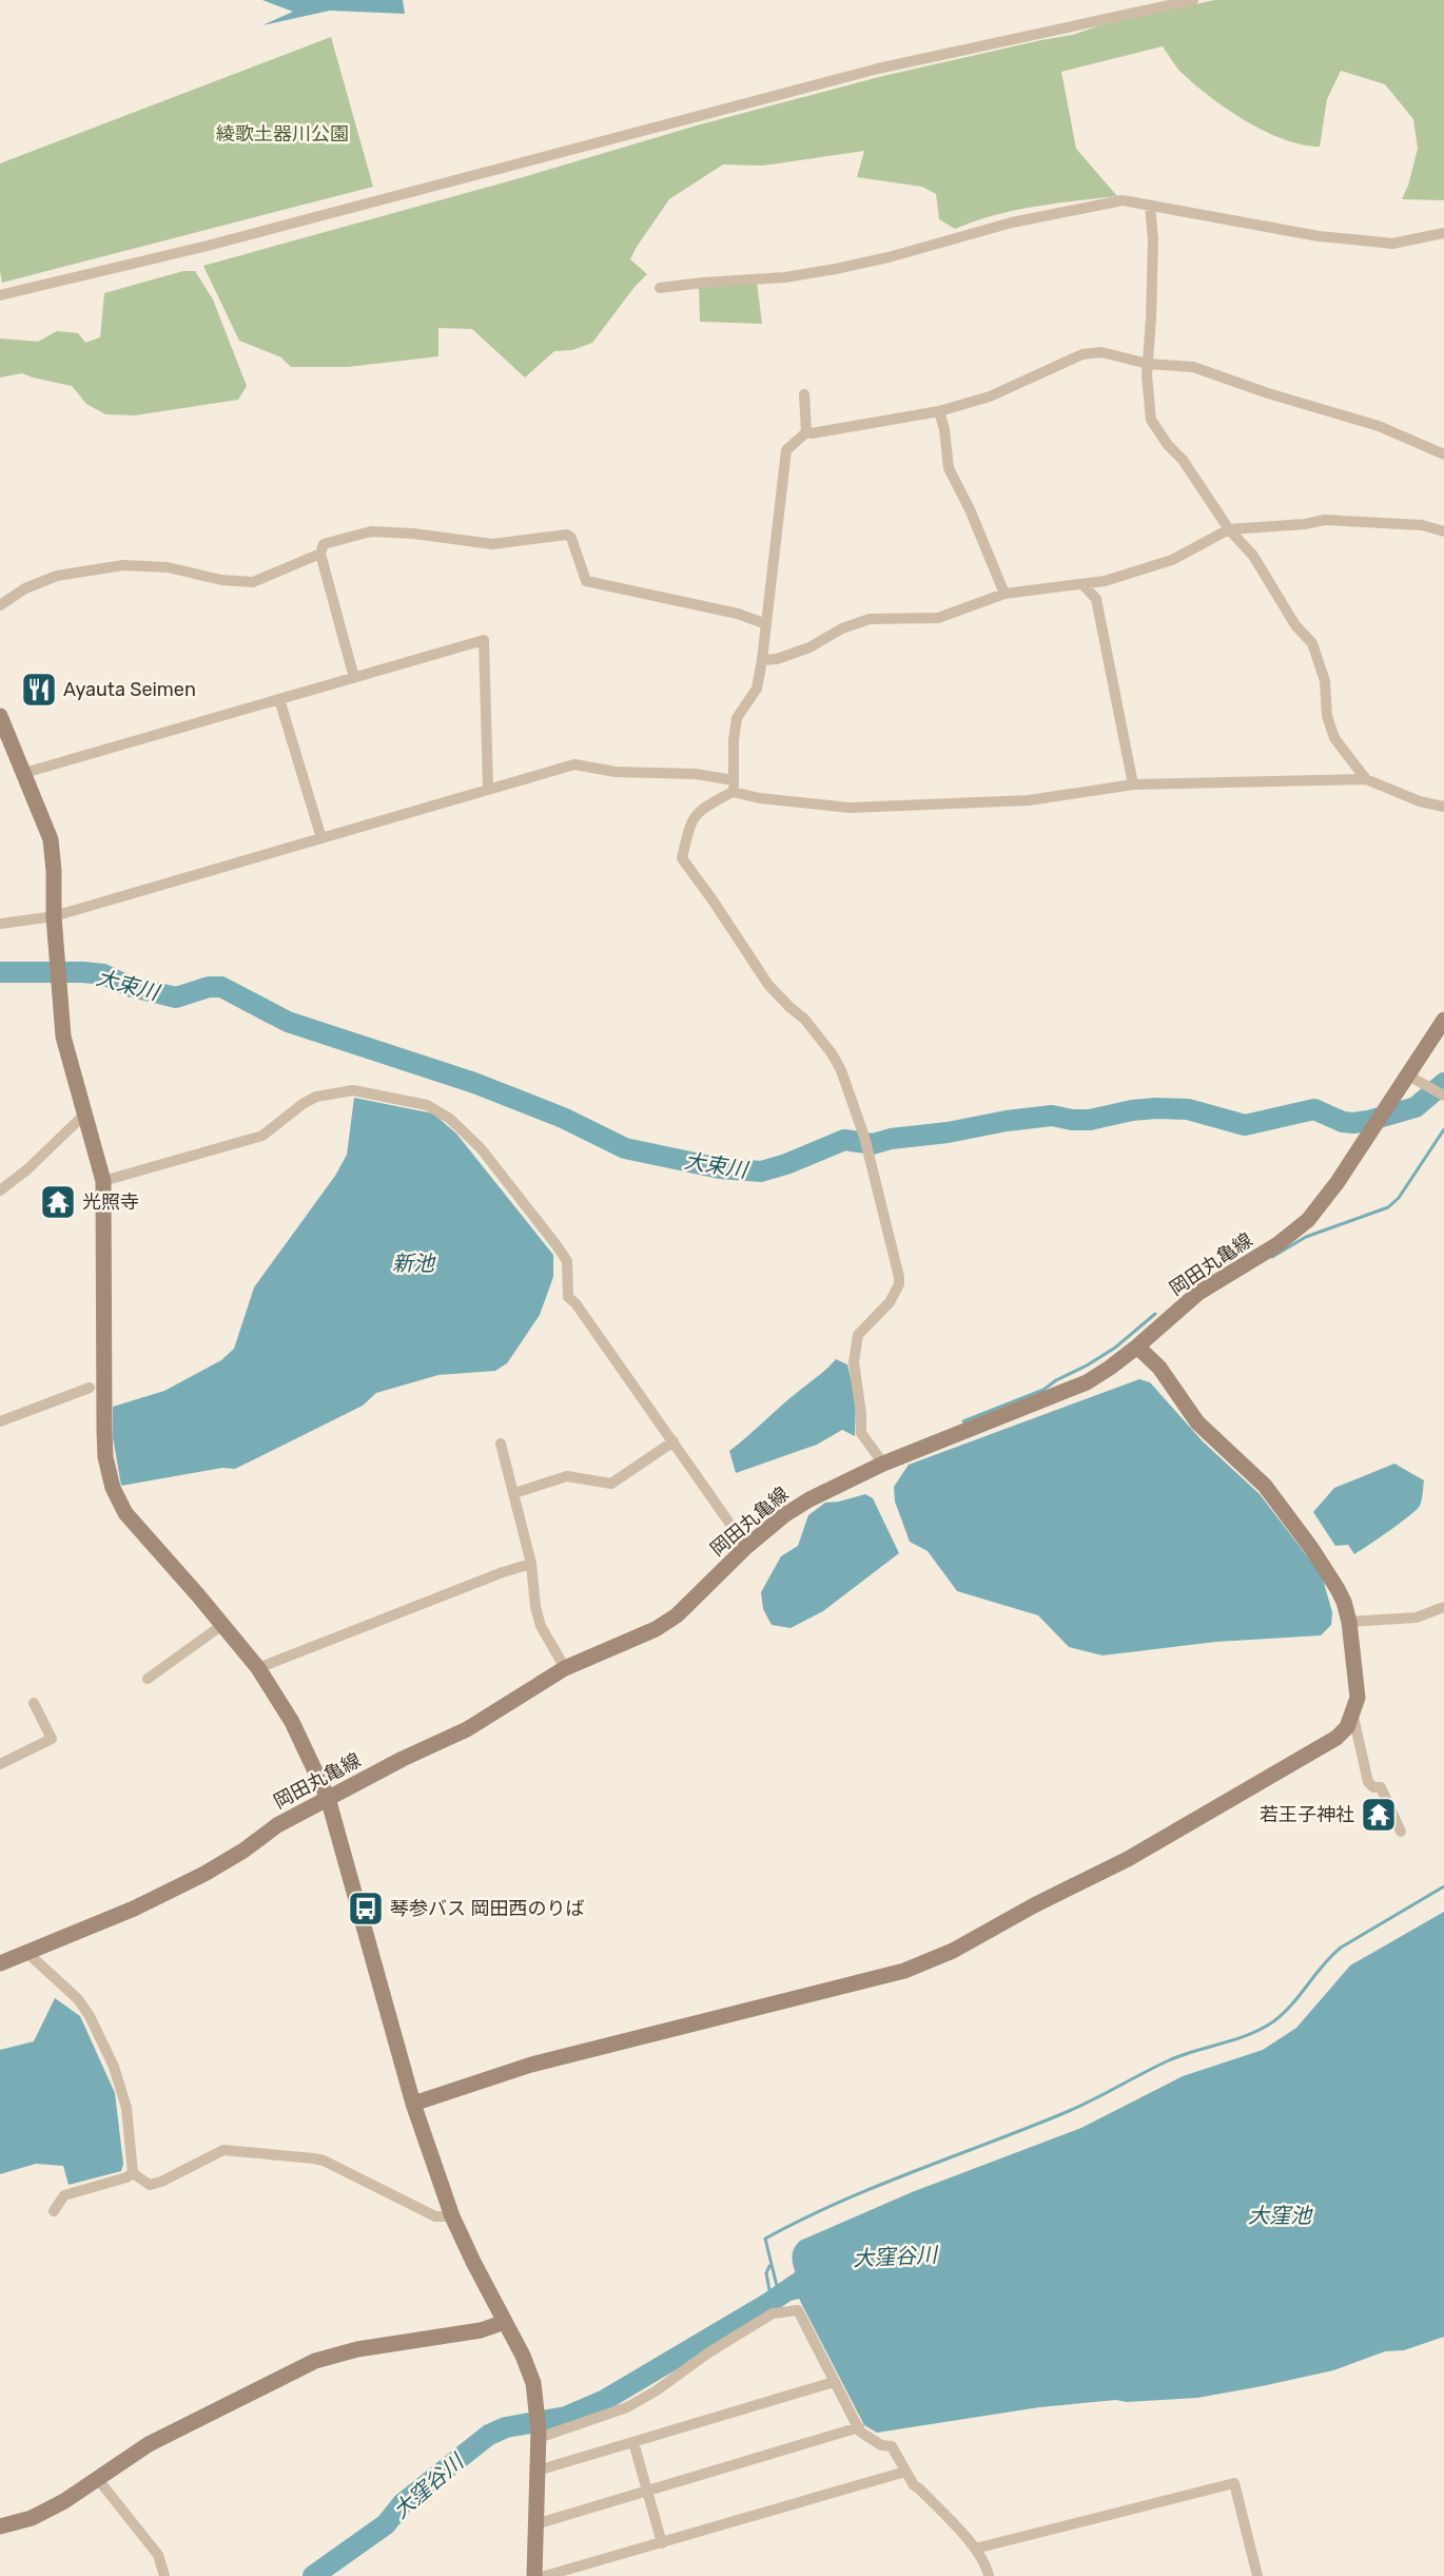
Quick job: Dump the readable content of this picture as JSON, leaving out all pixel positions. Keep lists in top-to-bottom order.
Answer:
{
  "streets": {
    "street": ["岡田丸亀線"]
  },
  "water": [
    "大束川",
    "新池",
    "大窪池",
    "大窪谷川"
  ],
  "parks": ["綾歌土器川公園"],
  "places": {
    "restaurant": ["Ayauta Seimen"],
    "temple": ["光照寺", "若王子神社"],
    "bus stop": ["琴参バス 岡田西のりば"]
  }
}
